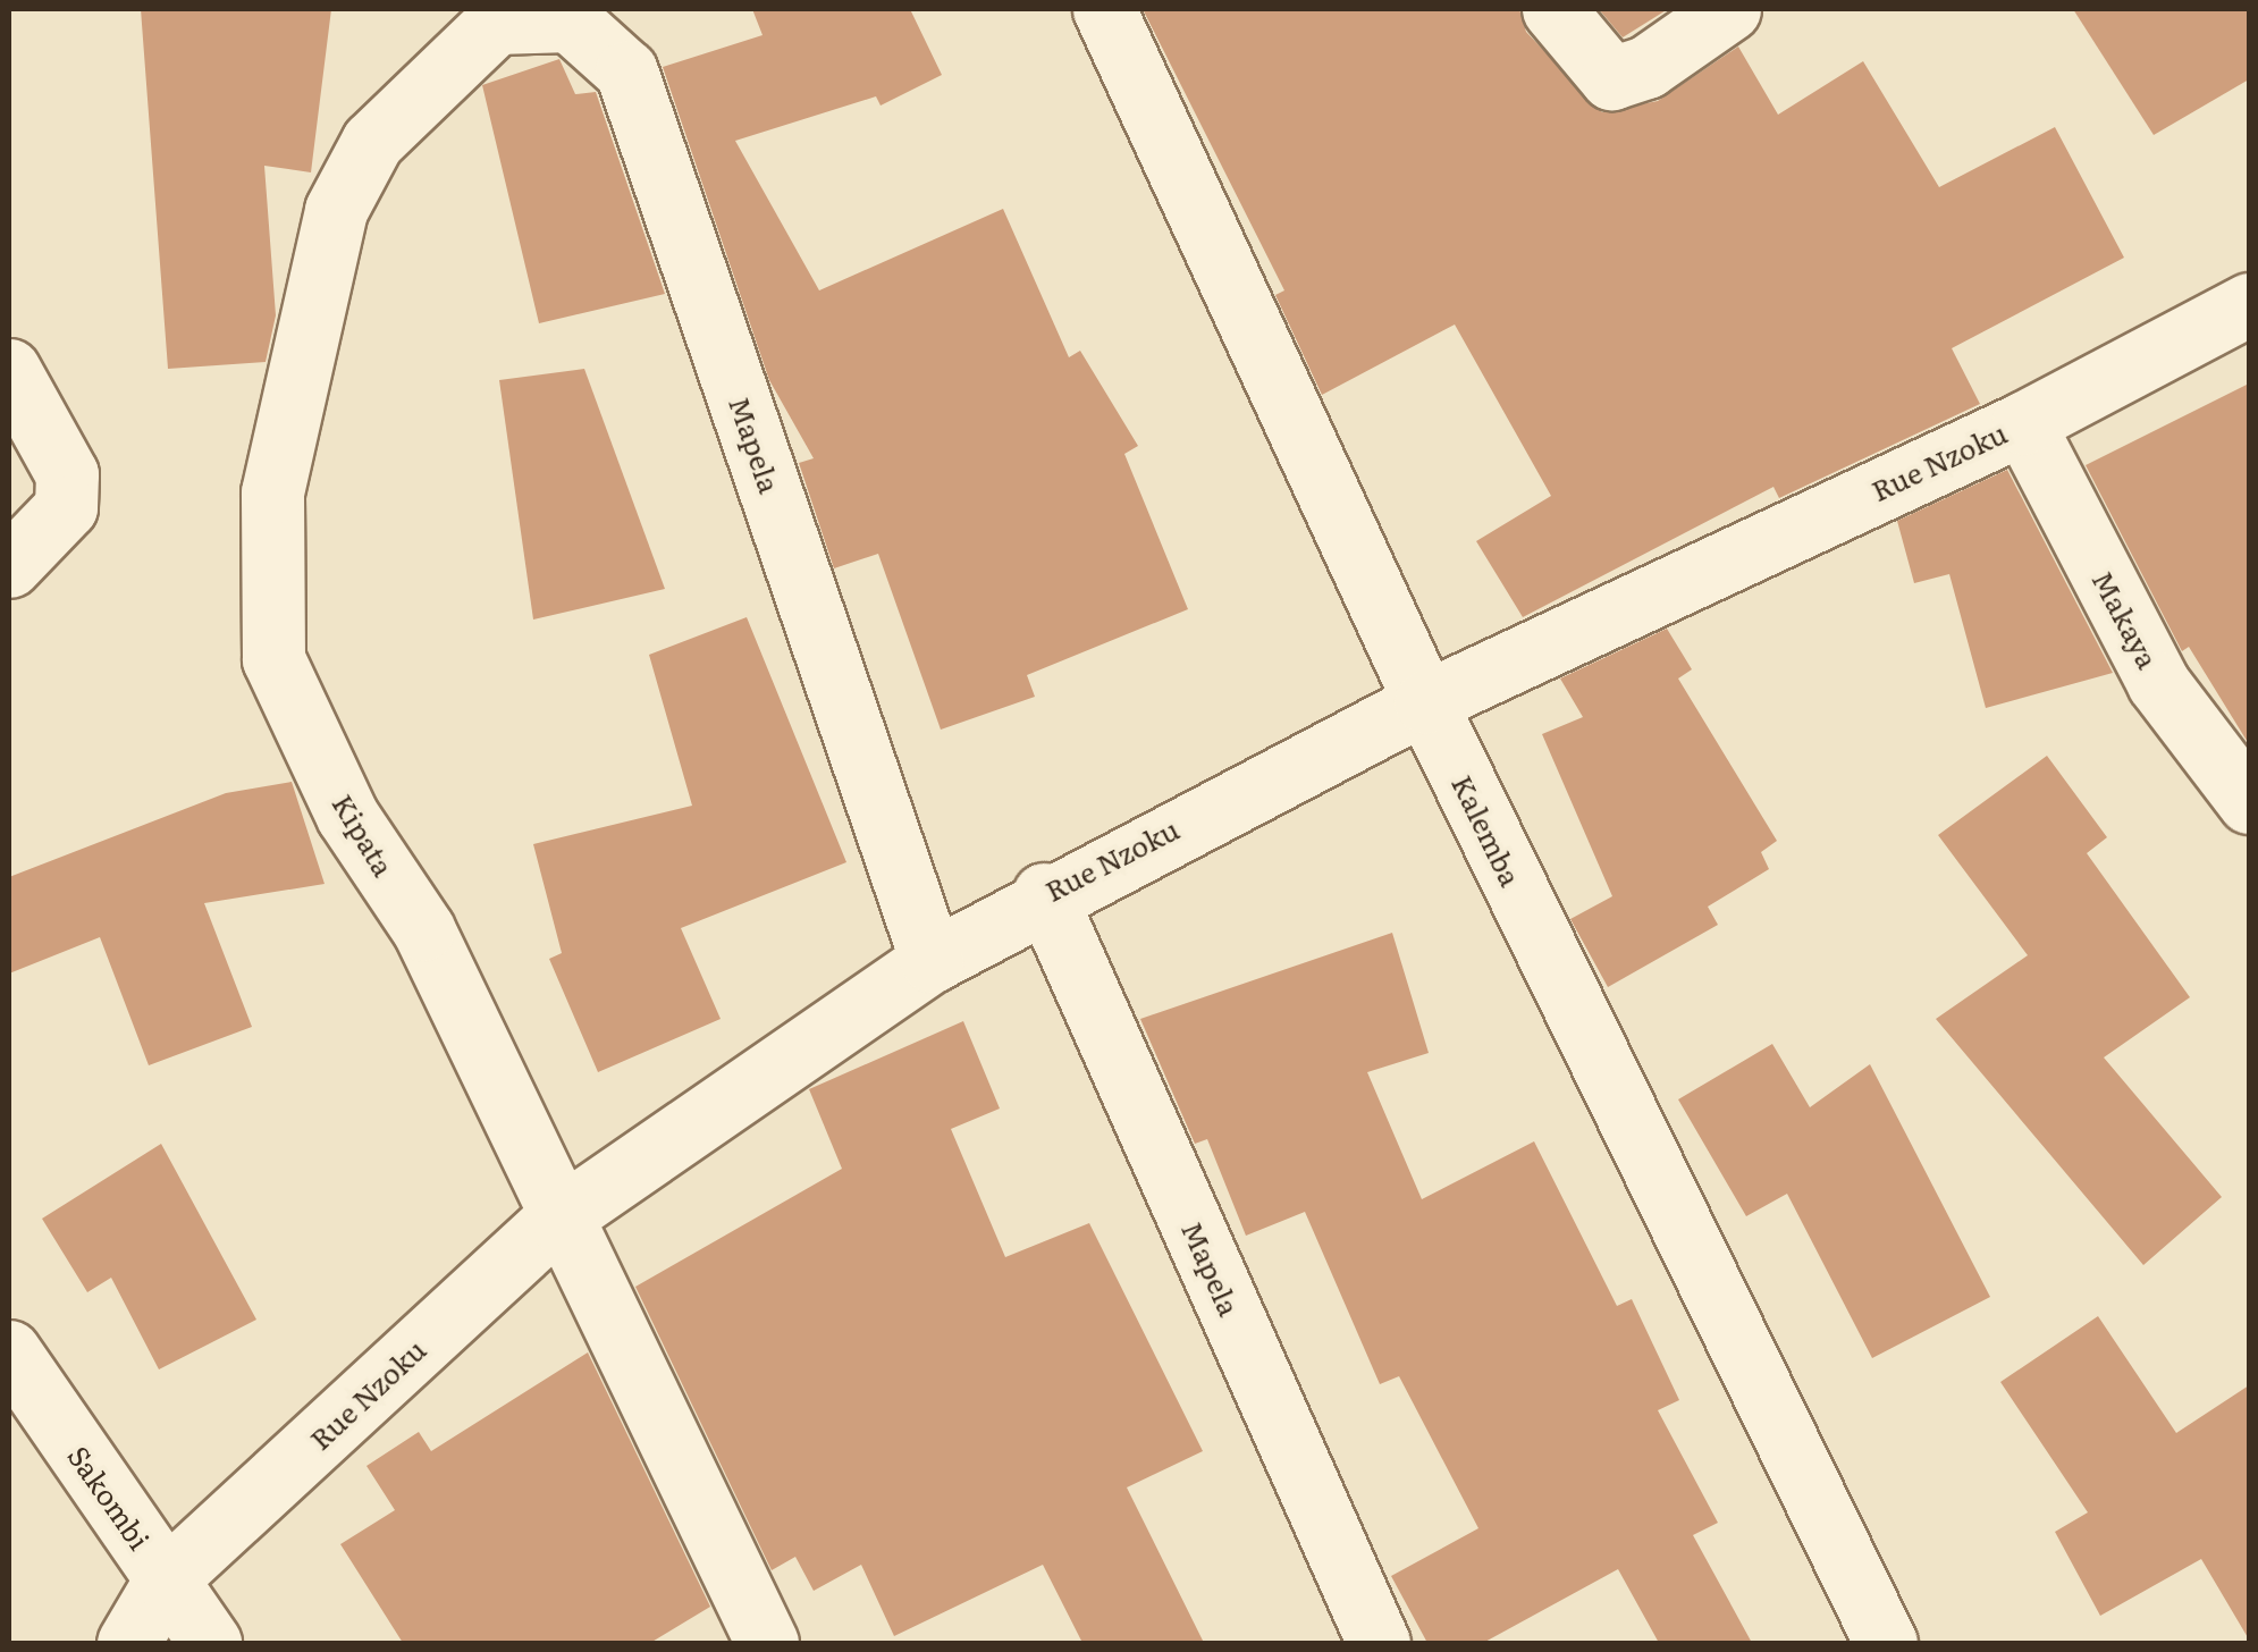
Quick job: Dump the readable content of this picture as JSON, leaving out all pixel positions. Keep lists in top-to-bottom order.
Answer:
{
  "streets": {
    "street": [
      "Mapela",
      "Rue Nzoku",
      "Makaya",
      "Kalemba",
      "Kipata",
      "Sakombi"
    ]
  },
  "crossings": [
    ["Mapela", "Rue Nzoku"],
    ["Mapela", "Kipata"],
    ["Rue Nzoku", "Makaya"],
    ["Rue Nzoku", "Kalemba"],
    ["Rue Nzoku", "Kipata"],
    ["Rue Nzoku", "Sakombi"]
  ]
}
